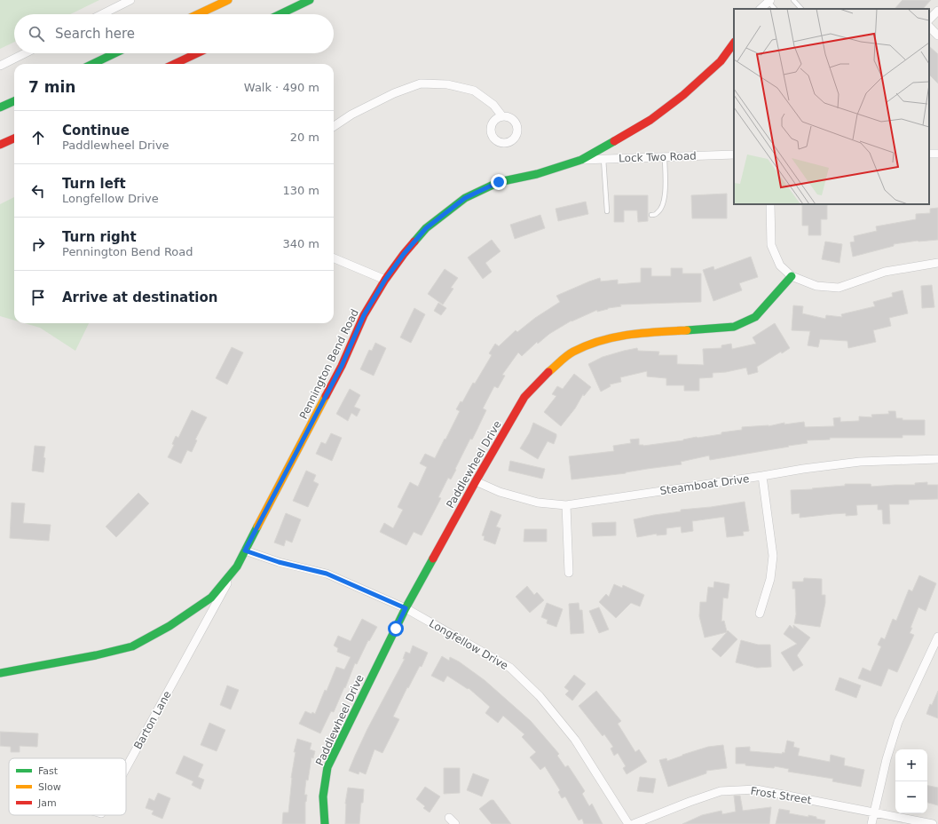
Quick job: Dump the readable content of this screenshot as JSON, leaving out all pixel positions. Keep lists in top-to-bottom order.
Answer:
{
  "streets": {
    "main road": ["Pennington Bend Road", "Paddlewheel Drive"],
    "street": [
      "Lock Two Road",
      "Steamboat Drive",
      "Longfellow Drive",
      "Barton Lane",
      "Frost Street"
    ]
  },
  "crossings": [
    ["Lock Two Road", "Pennington Bend Road"],
    ["Pennington Bend Road", "Longfellow Drive"],
    ["Pennington Bend Road", "Barton Lane"],
    ["Paddlewheel Drive", "Steamboat Drive"],
    ["Paddlewheel Drive", "Longfellow Drive"]
  ],
  "legend": ["Fast", "Slow", "Jam"],
  "page": {
    "search": "Search here",
    "heading": ["7 min", "Walk · 490 m"],
    "list": [
      ["Continue", "Paddlewheel Drive", "20 m"],
      ["Turn left", "Longfellow Drive", "130 m"],
      ["Turn right", "Pennington Bend Road", "340 m"],
      "Arrive at destination"
    ],
    "map_buttons": ["+", "−"]
  }
}
